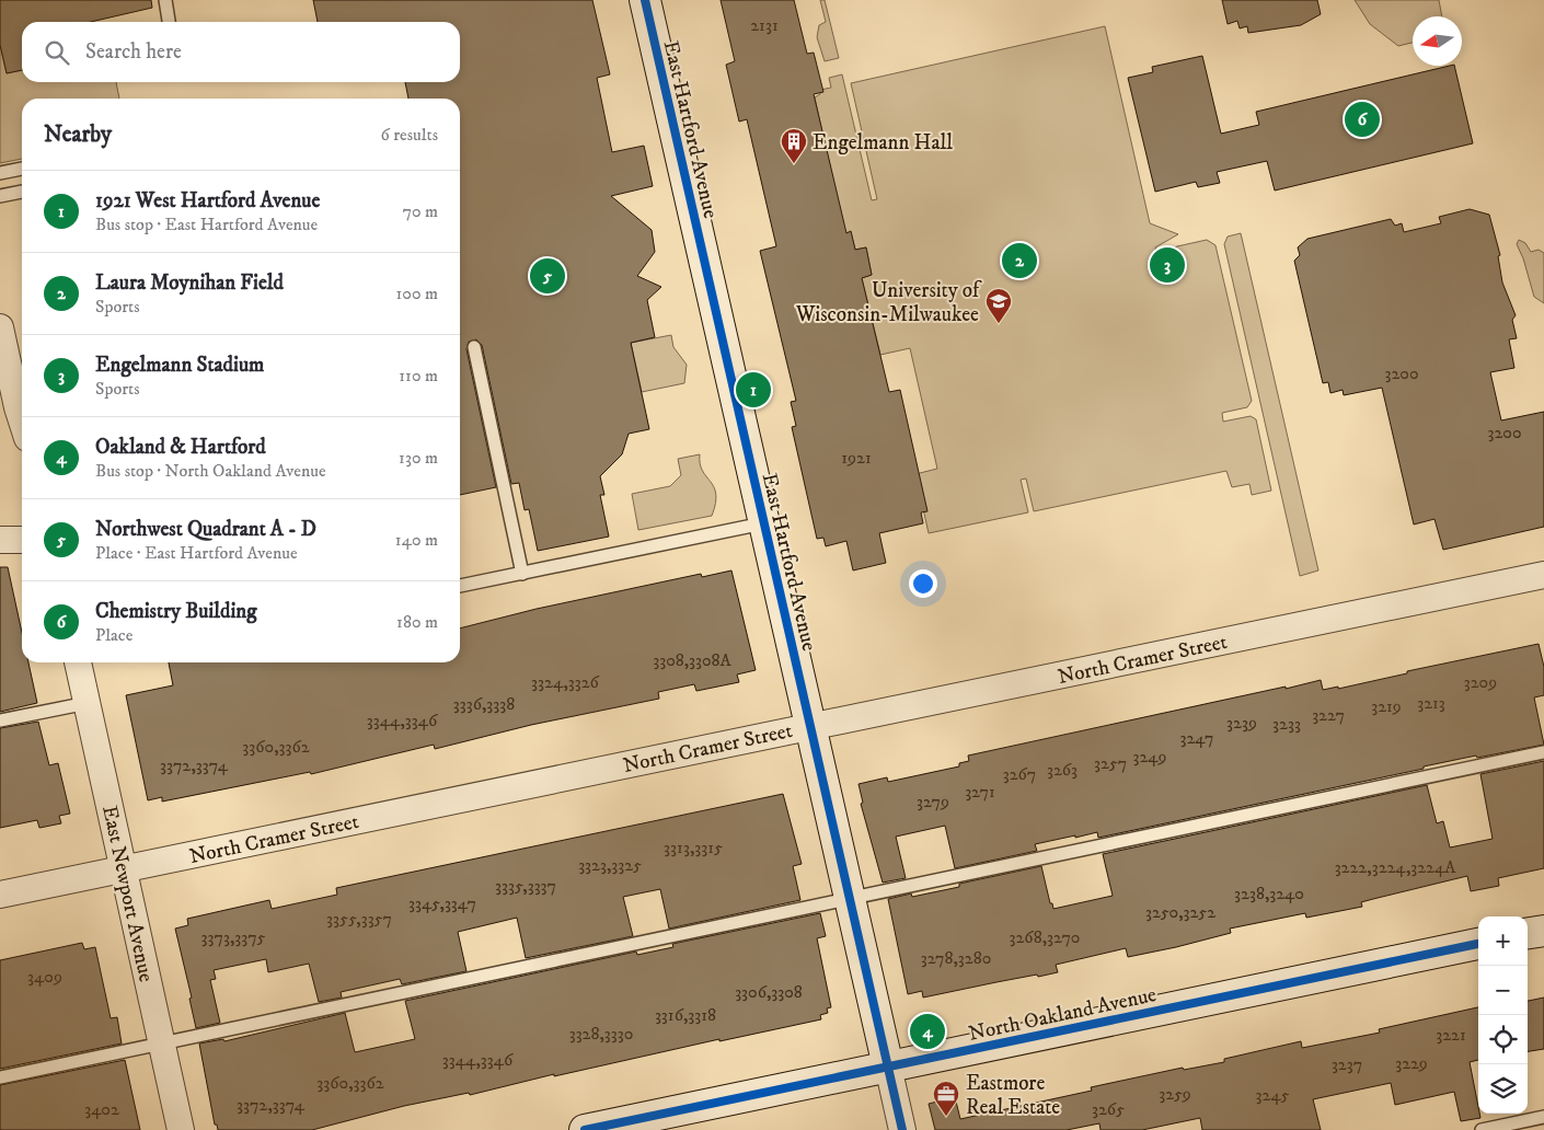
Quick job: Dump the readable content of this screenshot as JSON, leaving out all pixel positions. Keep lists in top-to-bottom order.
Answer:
{
  "streets": {
    "street": [
      "East Hartford Avenue",
      "North Cramer Street",
      "East Newport Avenue",
      "North Oakland Avenue"
    ]
  },
  "crossings": [
    ["East Hartford Avenue", "North Cramer Street"],
    ["East Hartford Avenue", "North Oakland Avenue"],
    ["North Cramer Street", "East Newport Avenue"]
  ],
  "places": {
    "building": ["Engelmann Hall"],
    "school or university": ["University of Wisconsin-Milwaukee"],
    "office": ["Eastmore Real Estate"]
  },
  "house_numbers": [
    "2131",
    "3200",
    "3200",
    "1921",
    "3308,3308A",
    "3324,3326",
    "3209",
    "3213",
    "3336,3338",
    "3219",
    "3227",
    "3344,3346",
    "3239",
    "3233",
    "3247",
    "3360,3362",
    "3249",
    "3257",
    "3372,3374",
    "3263",
    "3267",
    "3271",
    "3279",
    "3313,3315",
    "3323,3325",
    "3222,3224,3224A",
    "3335,3337",
    "3238,3240",
    "3345,3347",
    "3250,3252",
    "3355,3357",
    "3373,3375",
    "3268,3270",
    "3278,3280",
    "3409",
    "3306,3308",
    "3316,3318",
    "3328,3330",
    "3221",
    "3344,3346",
    "3229",
    "3237",
    "3360,3362",
    "3259",
    "3245",
    "3372,3374",
    "3402",
    "3265"
  ],
  "north": "left",
  "page": {
    "search": "Search here",
    "heading": ["Nearby", "6 results"],
    "pins": [
      "6",
      "2",
      "3",
      "5",
      "1",
      "4"
    ],
    "list": [
      {
        "mark": "1",
        "name": "1921 West Hartford Avenue",
        "note": "Bus stop · East Hartford Avenue",
        "value": "70 m"
      },
      {
        "mark": "2",
        "name": "Laura Moynihan Field",
        "note": "Sports",
        "value": "100 m"
      },
      {
        "mark": "3",
        "name": "Engelmann Stadium",
        "note": "Sports",
        "value": "110 m"
      },
      {
        "mark": "4",
        "name": "Oakland & Hartford",
        "note": "Bus stop · North Oakland Avenue",
        "value": "130 m"
      },
      {
        "mark": "5",
        "name": "Northwest Quadrant A - D",
        "note": "Place · East Hartford Avenue",
        "value": "140 m"
      },
      {
        "mark": "6",
        "name": "Chemistry Building",
        "note": "Place",
        "value": "180 m"
      }
    ],
    "map_buttons": ["+", "−"]
  }
}
